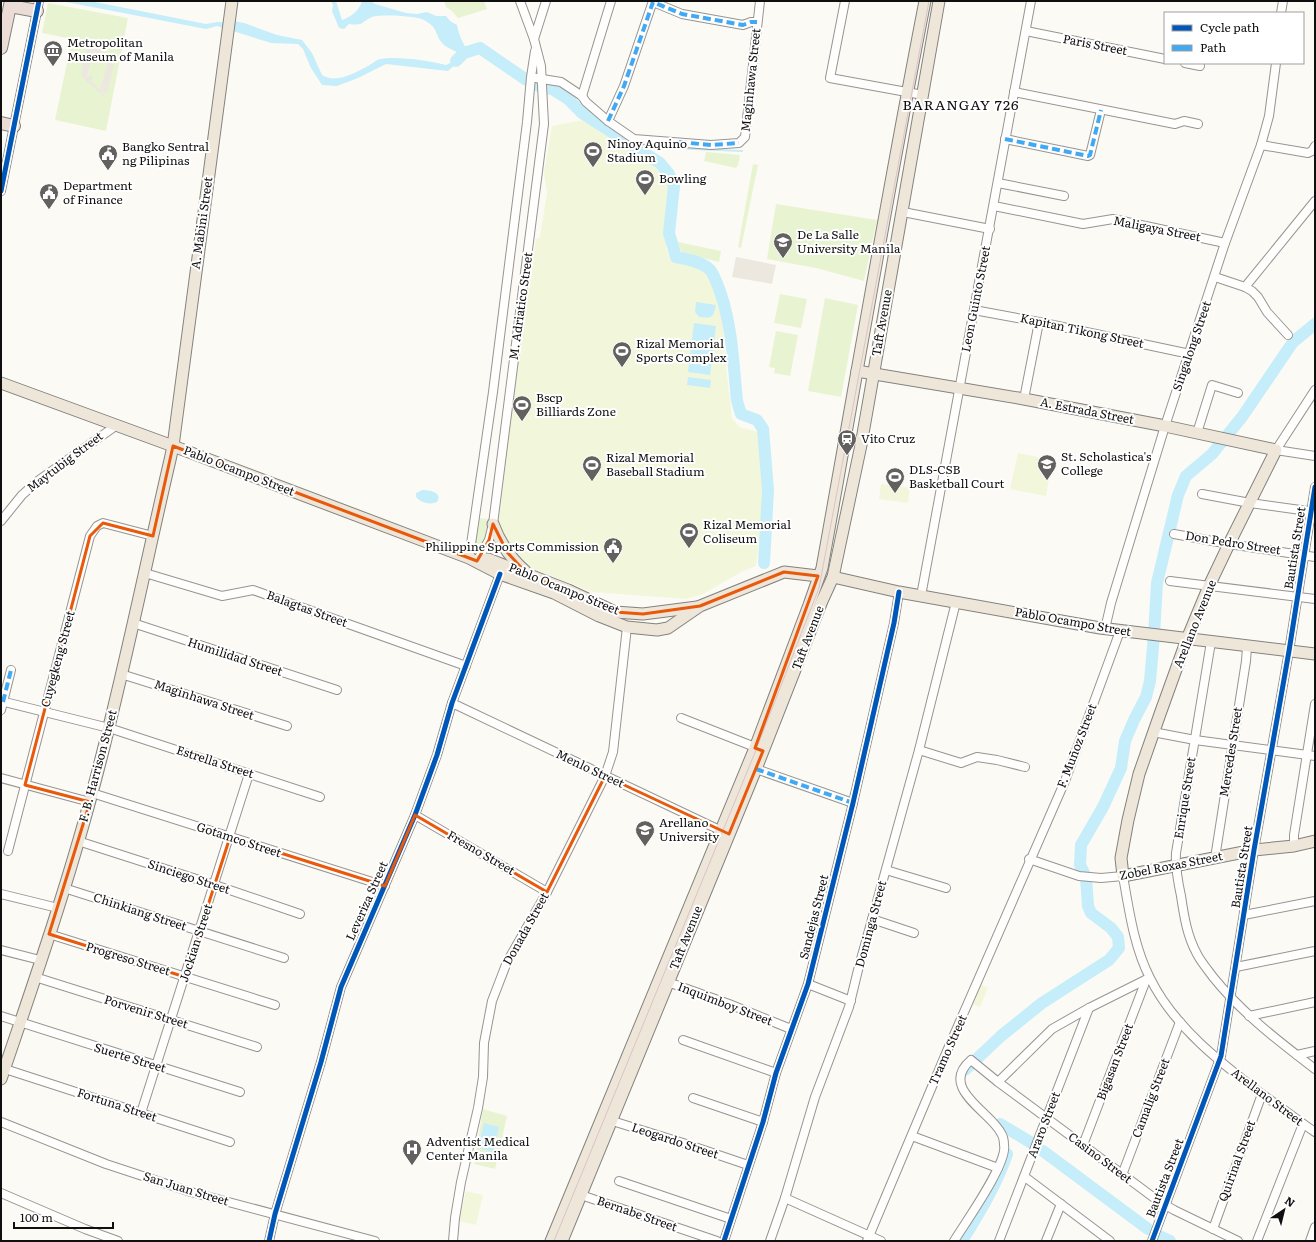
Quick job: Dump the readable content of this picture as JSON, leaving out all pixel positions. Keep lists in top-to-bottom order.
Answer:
{
  "streets": {
    "main road": [
      "A. Mabini Street",
      "Taft Avenue",
      "A. Estrada Street",
      "Pablo Ocampo Street",
      "Arellano Avenue",
      "F. B. Harrison Street",
      "Zobel Roxas Street"
    ],
    "street": [
      "Paris Street",
      "Maginhawa Street",
      "Maligaya Street",
      "Leon Guinto Street",
      "M. Adriatico Street",
      "Kapitan Tikong Street",
      "Singalong Street",
      "Maytubig Street",
      "Don Pedro Street",
      "Bautista Street",
      "Balagtas Street",
      "Humilidad Street",
      "Cuyegkeng Street",
      "F. Muñoz Street",
      "Mercedes Street",
      "Estrella Street",
      "Menlo Street",
      "Enrique Street",
      "Gotamco Street",
      "Fresno Street",
      "Sinciego Street",
      "Leveriza Street",
      "Chinkiang Street",
      "Sandejas Street",
      "Dominga Street",
      "Donada Street",
      "Jockian Street",
      "Progreso Street",
      "Inquimboy Street",
      "Porvenir Street",
      "Tramo Street",
      "Suerte Street",
      "Bigasan Street",
      "Arellano Street",
      "Camalig Street",
      "Fortuna Street",
      "Araro Street",
      "Leogardo Street",
      "Casino Street",
      "Quirinal Street",
      "San Juan Street",
      "Bernabe Street"
    ]
  },
  "crossings": [
    ["Paris Street", "Leon Guinto Street"],
    ["Maginhawa Street", "M. Adriatico Street"],
    ["Maginhawa Street", "F. B. Harrison Street"],
    ["A. Mabini Street", "Pablo Ocampo Street"],
    ["A. Mabini Street", "F. B. Harrison Street"],
    ["Maligaya Street", "Leon Guinto Street"],
    ["Maligaya Street", "Singalong Street"],
    ["Leon Guinto Street", "Kapitan Tikong Street"],
    ["Leon Guinto Street", "A. Estrada Street"],
    ["Leon Guinto Street", "Pablo Ocampo Street"],
    ["M. Adriatico Street", "Pablo Ocampo Street"],
    ["Taft Avenue", "A. Estrada Street"],
    ["Taft Avenue", "Pablo Ocampo Street"],
    ["Taft Avenue", "Menlo Street"],
    ["Taft Avenue", "Inquimboy Street"],
    ["Taft Avenue", "Leogardo Street"],
    ["Taft Avenue", "Bernabe Street"],
    ["Kapitan Tikong Street", "Singalong Street"],
    ["Singalong Street", "A. Estrada Street"],
    ["Singalong Street", "Pablo Ocampo Street"],
    ["A. Estrada Street", "Arellano Avenue"],
    ["Maytubig Street", "Pablo Ocampo Street"],
    ["Pablo Ocampo Street", "Bautista Street"],
    ["Pablo Ocampo Street", "Arellano Avenue"],
    ["Pablo Ocampo Street", "F. Muñoz Street"],
    ["Pablo Ocampo Street", "Mercedes Street"],
    ["Pablo Ocampo Street", "F. B. Harrison Street"],
    ["Pablo Ocampo Street", "Enrique Street"],
    ["Pablo Ocampo Street", "Leveriza Street"],
    ["Pablo Ocampo Street", "Sandejas Street"],
    ["Pablo Ocampo Street", "Dominga Street"],
    ["Pablo Ocampo Street", "Donada Street"],
    ["Don Pedro Street", "Bautista Street"],
    ["Don Pedro Street", "Arellano Avenue"],
    ["Bautista Street", "Enrique Street"],
    ["Bautista Street", "Zobel Roxas Street"],
    ["Bautista Street", "Arellano Street"],
    ["Bautista Street", "Casino Street"],
    ["Balagtas Street", "F. B. Harrison Street"],
    ["Balagtas Street", "Leveriza Street"],
    ["Arellano Avenue", "Zobel Roxas Street"],
    ["Arellano Avenue", "Arellano Street"],
    ["Humilidad Street", "F. B. Harrison Street"],
    ["Cuyegkeng Street", "Estrella Street"],
    ["Cuyegkeng Street", "F. B. Harrison Street"],
    ["Cuyegkeng Street", "Gotamco Street"],
    ["F. Muñoz Street", "Zobel Roxas Street"],
    ["F. Muñoz Street", "Tramo Street"],
    ["Mercedes Street", "Zobel Roxas Street"],
    ["Estrella Street", "F. B. Harrison Street"],
    ["Estrella Street", "Jockian Street"],
    ["F. B. Harrison Street", "Gotamco Street"],
    ["F. B. Harrison Street", "Sinciego Street"],
    ["F. B. Harrison Street", "Chinkiang Street"],
    ["F. B. Harrison Street", "Progreso Street"],
    ["F. B. Harrison Street", "Porvenir Street"],
    ["F. B. Harrison Street", "Suerte Street"],
    ["F. B. Harrison Street", "Fortuna Street"],
    ["Menlo Street", "Leveriza Street"],
    ["Menlo Street", "Donada Street"],
    ["Enrique Street", "Zobel Roxas Street"],
    ["Gotamco Street", "Leveriza Street"],
    ["Gotamco Street", "Jockian Street"],
    ["Fresno Street", "Leveriza Street"],
    ["Fresno Street", "Donada Street"],
    ["Zobel Roxas Street", "Tramo Street"],
    ["Zobel Roxas Street", "Arellano Street"],
    ["Sinciego Street", "Jockian Street"],
    ["Leveriza Street", "San Juan Street"],
    ["Chinkiang Street", "Jockian Street"],
    ["Sandejas Street", "Inquimboy Street"],
    ["Sandejas Street", "Leogardo Street"],
    ["Jockian Street", "Progreso Street"],
    ["Jockian Street", "Porvenir Street"],
    ["Jockian Street", "Suerte Street"],
    ["Jockian Street", "Fortuna Street"],
    ["Bigasan Street", "Arellano Street"],
    ["Bigasan Street", "Casino Street"],
    ["Arellano Street", "Camalig Street"],
    ["Arellano Street", "Quirinal Street"],
    ["Camalig Street", "Casino Street"],
    ["Araro Street", "Casino Street"],
    ["Casino Street", "Quirinal Street"]
  ],
  "districts": ["BARANGAY 726"],
  "places": {
    "museum": ["Metropolitan Museum of Manila"],
    "sports": [
      "Ninoy Aquino Stadium",
      "Bowling",
      "Rizal Memorial Sports Complex",
      "Bscp Billiards Zone",
      "Rizal Memorial Baseball Stadium",
      "DLS-CSB Basketball Court",
      "Rizal Memorial Coliseum"
    ],
    "public building": ["Bangko Sentral ng Pilipinas", "Department of Finance", "Philippine Sports Commission"],
    "school or university": ["De La Salle University Manila", "St. Scholastica's College", "Arellano University"],
    "station": ["Vito Cruz"],
    "hospital": ["Adventist Medical Center Manila"]
  },
  "legend": ["Cycle path", "Path"],
  "scale_bar": "100 m",
  "north": "top right"
}
